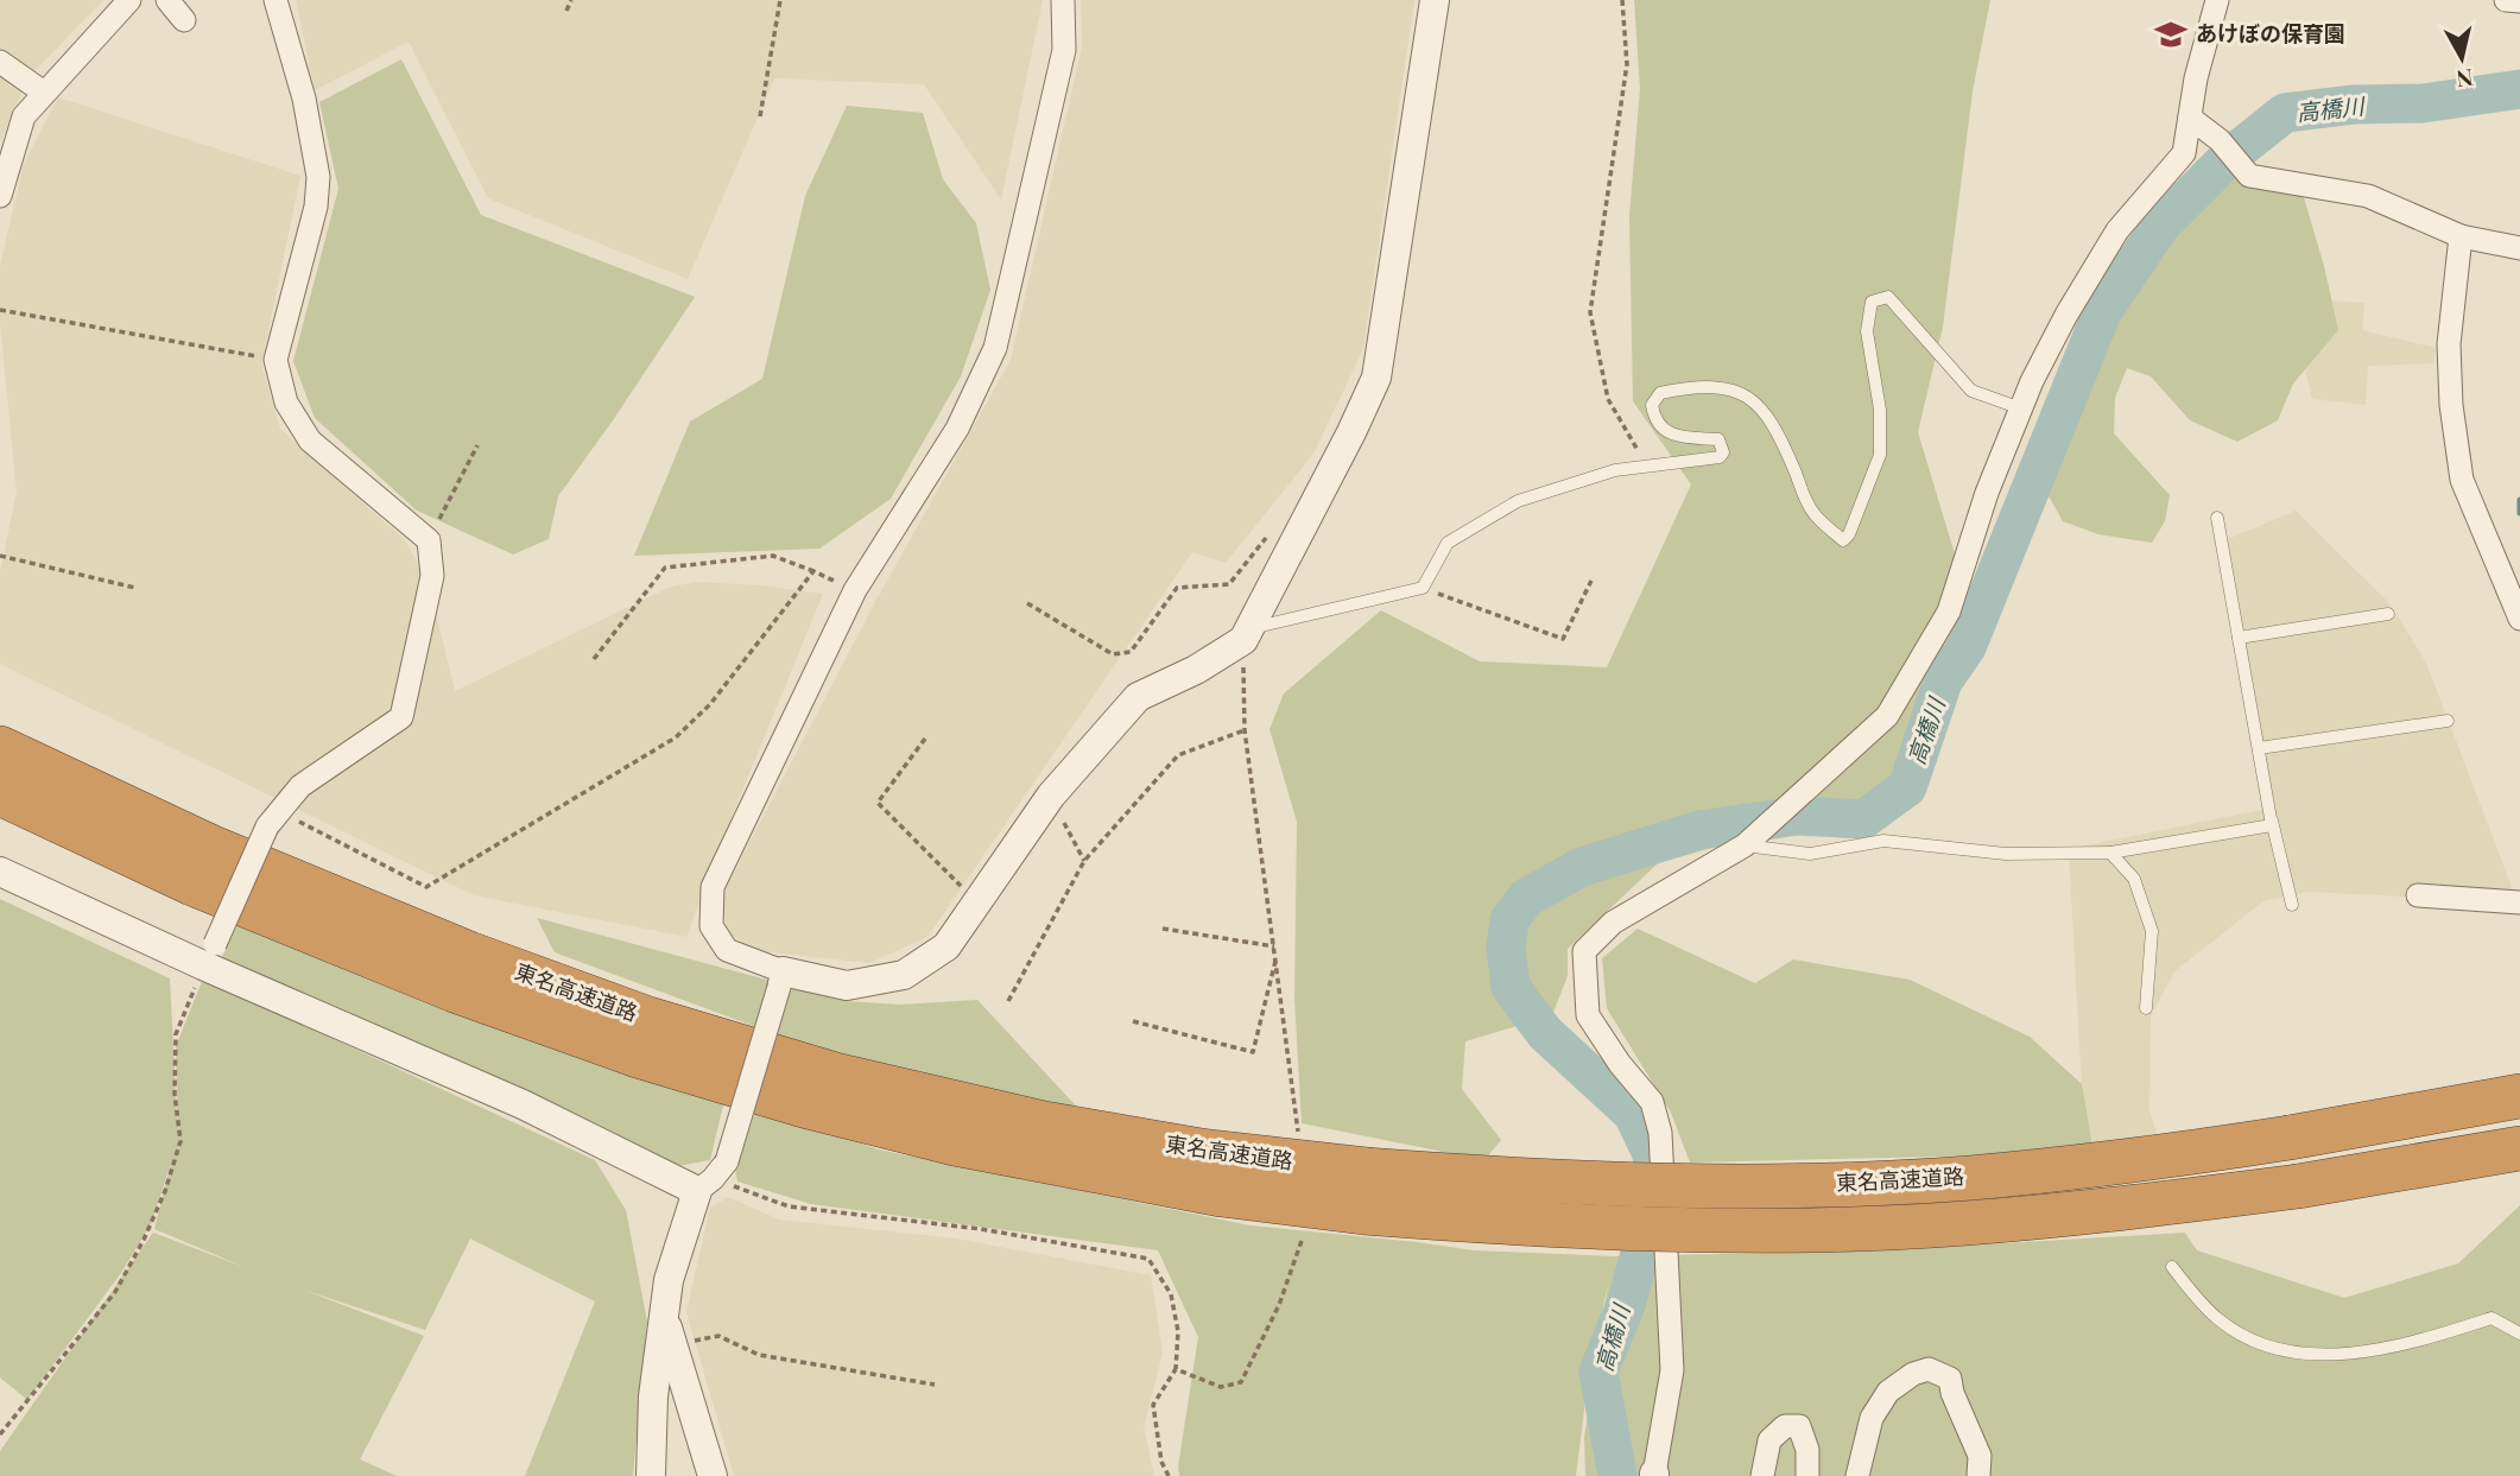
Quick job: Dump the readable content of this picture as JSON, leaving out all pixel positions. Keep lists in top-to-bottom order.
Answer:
{
  "streets": {
    "highway": ["東名高速道路"]
  },
  "water": ["高橋川"],
  "places": {
    "school or university": ["あけぼの保育園"]
  },
  "north": "bottom"
}
